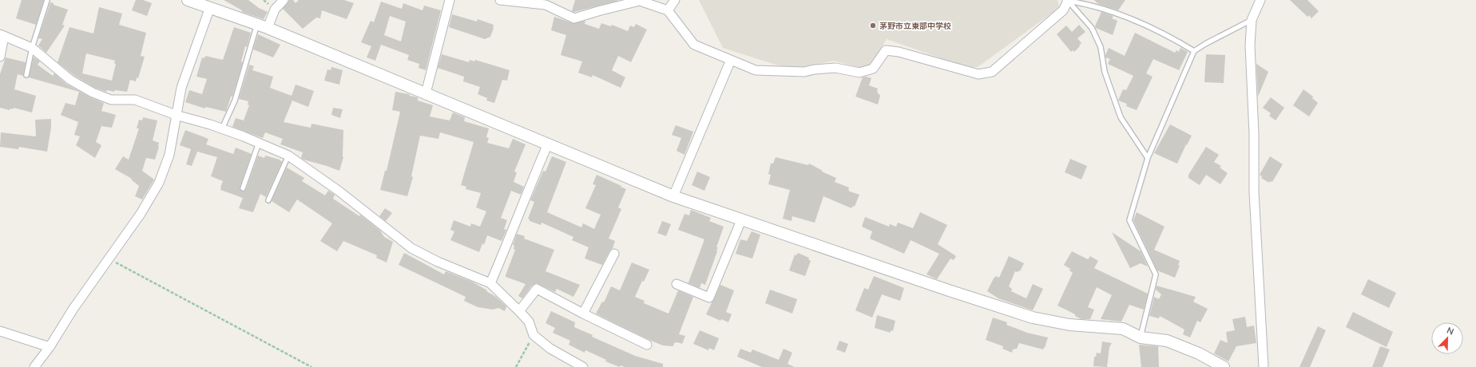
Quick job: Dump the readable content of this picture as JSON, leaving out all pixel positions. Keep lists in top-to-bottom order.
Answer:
{
  "places": ["茅野市立東部中学校"],
  "north": "top right"
}
